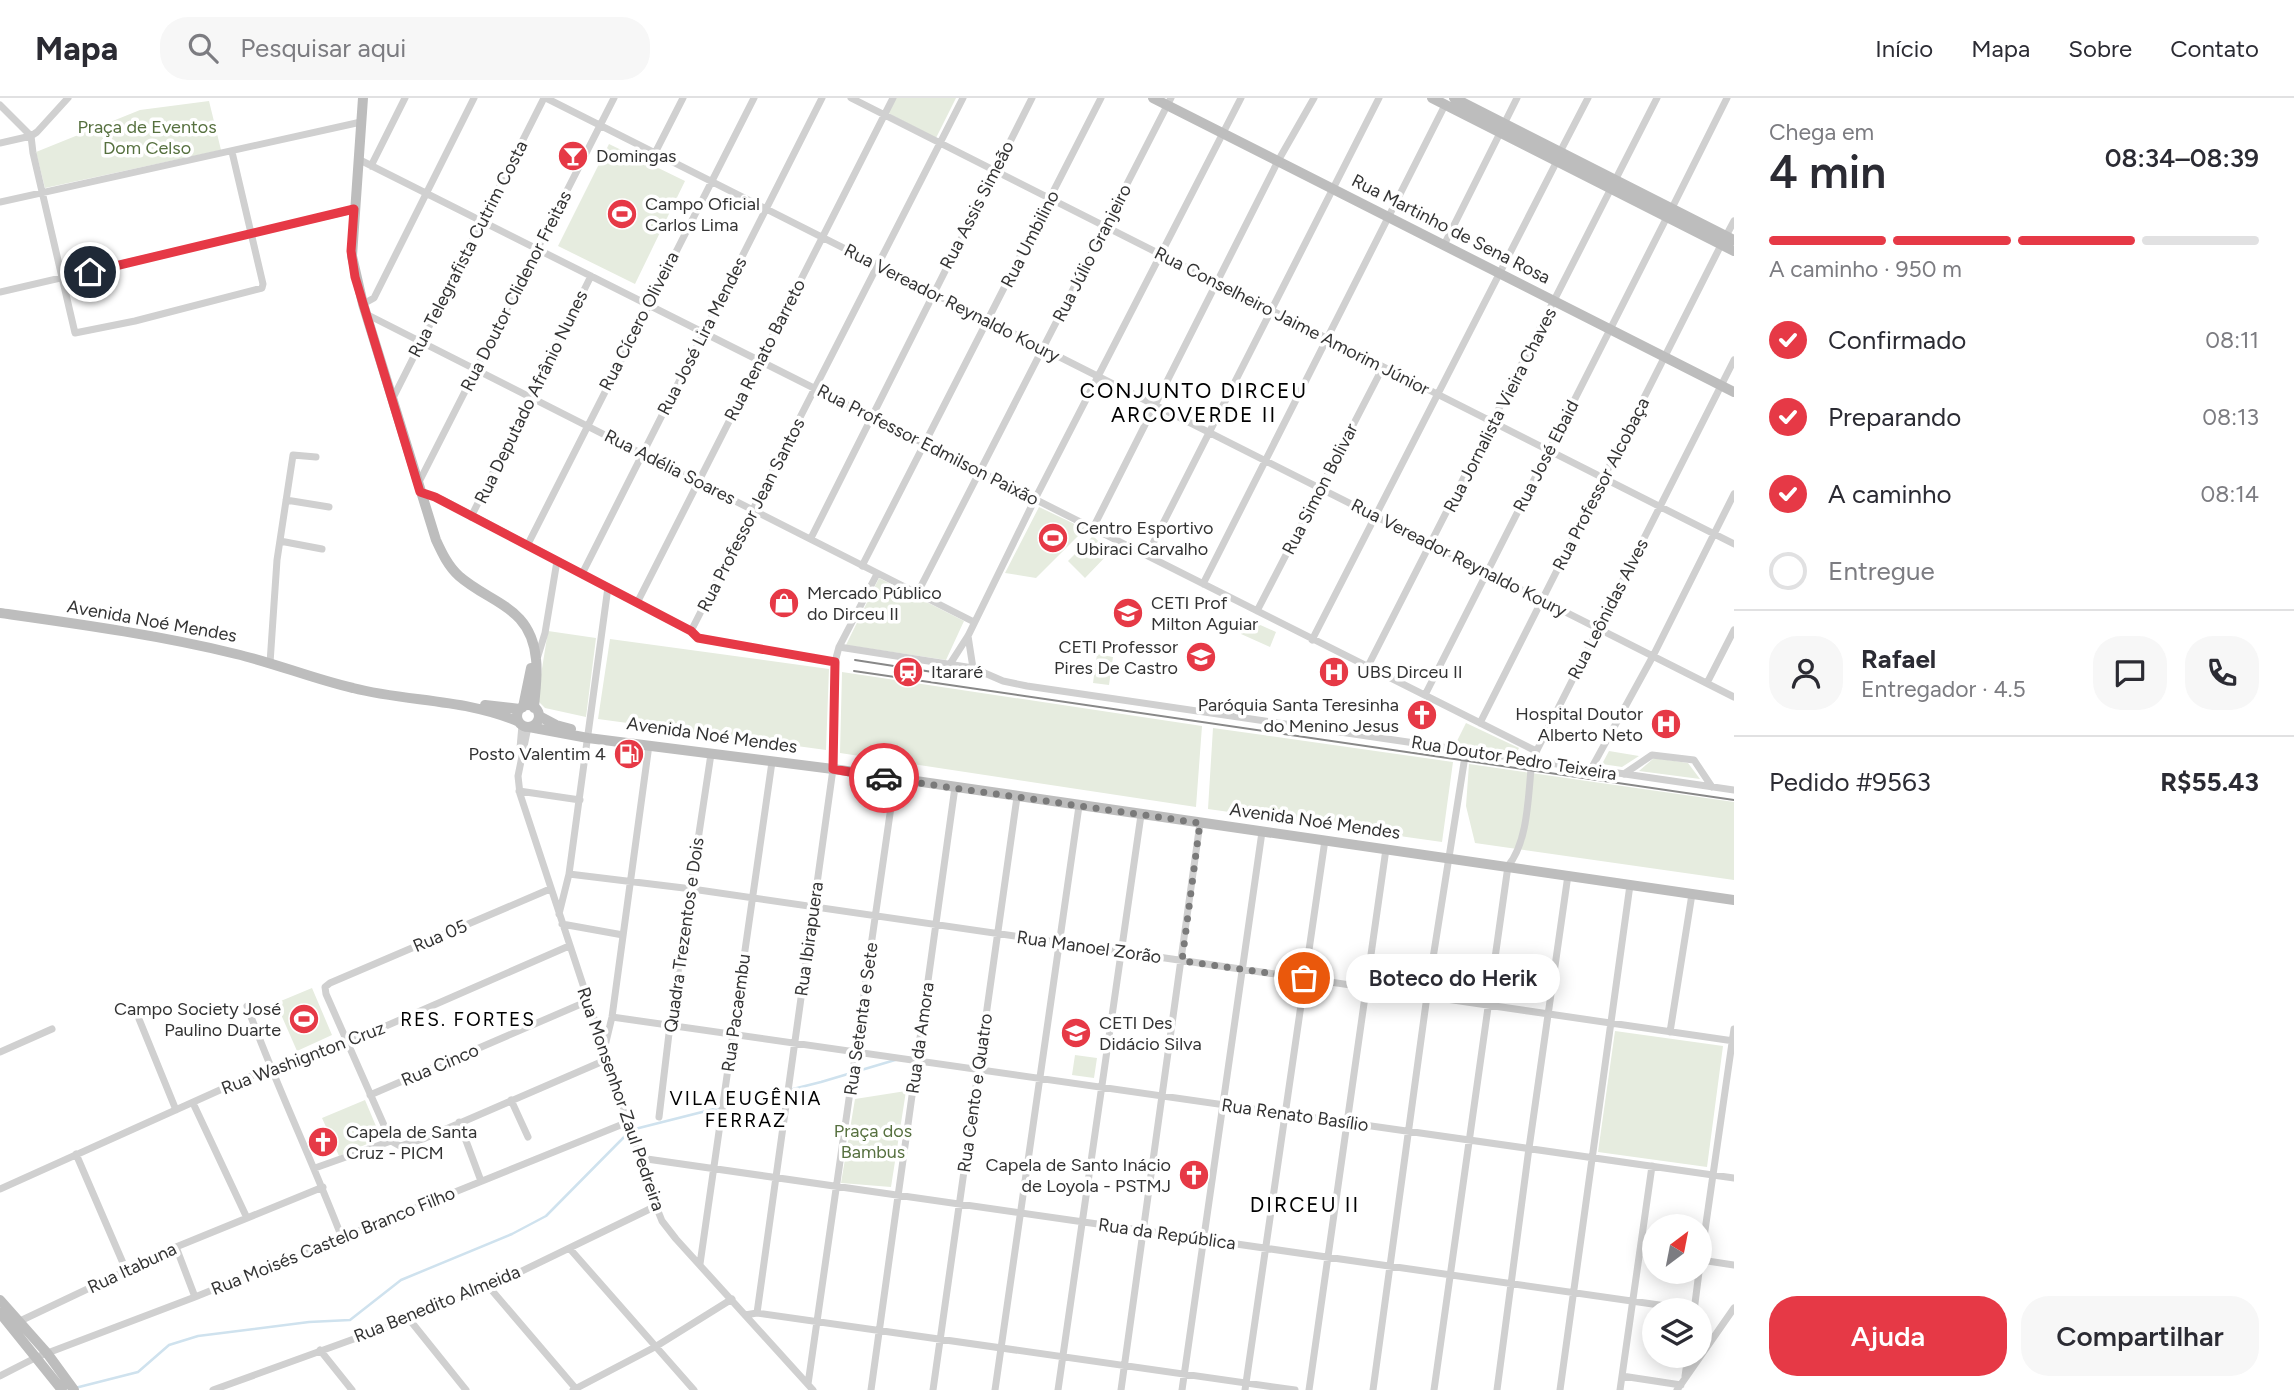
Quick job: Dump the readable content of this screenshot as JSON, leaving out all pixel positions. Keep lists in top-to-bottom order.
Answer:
{
  "streets": {
    "street": [
      "Rua Assis Simeão",
      "Rua Martinho de Sena Rosa",
      "Rua Umbilino",
      "Rua Telegrafista Cutrim Costa",
      "Rua Júlio Granjeiro",
      "Rua Doutor Clidenor Freitas",
      "Rua Vereador Reynaldo Koury",
      "Rua Cícero Oliveira",
      "Rua Conselheiro Jaime Amorim Júnior",
      "Rua José Lira Mendes",
      "Rua Renato Barreto",
      "Rua Deputado Afrânio Nunes",
      "Rua Jornalista Vieira Chaves",
      "Rua Professor Edmilson Paixão",
      "Rua José Ebaid",
      "Rua Adélia Soares",
      "Rua Professor Alcobaça",
      "Rua Simon Bolivar",
      "Rua Professor Jean Santos",
      "Rua Leônidas Alves",
      "Avenida Noé Mendes",
      "Rua Doutor Pedro Teixeira",
      "Quadra Trezentos e Dois",
      "Rua 05",
      "Rua Ibirapuera",
      "Rua Manoel Zorão",
      "Rua Pacaembu",
      "Rua Setenta e Sete",
      "Rua da Amora",
      "Rua Washignton Cruz",
      "Rua Cinco",
      "Rua Cento e Quatro",
      "Rua Monsenhor Zaul Pedreira",
      "Rua Renato Basílio",
      "Rua da República",
      "Rua Moisés Castelo Branco Filho",
      "Rua Itabuna",
      "Rua Benedito Almeida"
    ]
  },
  "crossings": [
    ["Rua Assis Simeão", "Rua Vereador Reynaldo Koury"],
    ["Rua Assis Simeão", "Rua Conselheiro Jaime Amorim Júnior"],
    ["Rua Assis Simeão", "Rua Professor Edmilson Paixão"],
    ["Rua Assis Simeão", "Rua Adélia Soares"],
    ["Rua Martinho de Sena Rosa", "Rua Júlio Granjeiro"],
    ["Rua Martinho de Sena Rosa", "Rua Jornalista Vieira Chaves"],
    ["Rua Martinho de Sena Rosa", "Rua José Ebaid"],
    ["Rua Martinho de Sena Rosa", "Rua Professor Alcobaça"],
    ["Rua Martinho de Sena Rosa", "Rua Leônidas Alves"],
    ["Rua Umbilino", "Rua Vereador Reynaldo Koury"],
    ["Rua Umbilino", "Rua Conselheiro Jaime Amorim Júnior"],
    ["Rua Umbilino", "Rua Professor Edmilson Paixão"],
    ["Rua Umbilino", "Rua Adélia Soares"],
    ["Rua Telegrafista Cutrim Costa", "Rua Vereador Reynaldo Koury"],
    ["Rua Telegrafista Cutrim Costa", "Rua Professor Edmilson Paixão"],
    ["Rua Telegrafista Cutrim Costa", "Rua Adélia Soares"],
    ["Rua Júlio Granjeiro", "Rua Vereador Reynaldo Koury"],
    ["Rua Júlio Granjeiro", "Rua Conselheiro Jaime Amorim Júnior"],
    ["Rua Júlio Granjeiro", "Rua Professor Edmilson Paixão"],
    ["Rua Júlio Granjeiro", "Rua Adélia Soares"],
    ["Rua Doutor Clidenor Freitas", "Rua Vereador Reynaldo Koury"],
    ["Rua Doutor Clidenor Freitas", "Rua Professor Edmilson Paixão"],
    ["Rua Doutor Clidenor Freitas", "Rua Adélia Soares"],
    ["Rua Vereador Reynaldo Koury", "Rua Cícero Oliveira"],
    ["Rua Vereador Reynaldo Koury", "Rua José Lira Mendes"],
    ["Rua Vereador Reynaldo Koury", "Rua Renato Barreto"],
    ["Rua Vereador Reynaldo Koury", "Rua Jornalista Vieira Chaves"],
    ["Rua Vereador Reynaldo Koury", "Rua José Ebaid"],
    ["Rua Vereador Reynaldo Koury", "Rua Professor Alcobaça"],
    ["Rua Vereador Reynaldo Koury", "Rua Simon Bolivar"],
    ["Rua Vereador Reynaldo Koury", "Rua Professor Jean Santos"],
    ["Rua Vereador Reynaldo Koury", "Rua Leônidas Alves"],
    ["Rua Cícero Oliveira", "Rua Professor Edmilson Paixão"],
    ["Rua Cícero Oliveira", "Rua Adélia Soares"],
    ["Rua Conselheiro Jaime Amorim Júnior", "Rua Renato Barreto"],
    ["Rua Conselheiro Jaime Amorim Júnior", "Rua Jornalista Vieira Chaves"],
    ["Rua Conselheiro Jaime Amorim Júnior", "Rua José Ebaid"],
    ["Rua Conselheiro Jaime Amorim Júnior", "Rua Professor Alcobaça"],
    ["Rua Conselheiro Jaime Amorim Júnior", "Rua Simon Bolivar"],
    ["Rua Conselheiro Jaime Amorim Júnior", "Rua Professor Jean Santos"],
    ["Rua Conselheiro Jaime Amorim Júnior", "Rua Leônidas Alves"],
    ["Rua José Lira Mendes", "Rua Professor Edmilson Paixão"],
    ["Rua José Lira Mendes", "Rua Adélia Soares"],
    ["Rua Renato Barreto", "Rua Professor Edmilson Paixão"],
    ["Rua Renato Barreto", "Rua Adélia Soares"],
    ["Rua Deputado Afrânio Nunes", "Rua Professor Edmilson Paixão"],
    ["Rua Deputado Afrânio Nunes", "Rua Adélia Soares"],
    ["Rua Jornalista Vieira Chaves", "Rua Professor Edmilson Paixão"],
    ["Rua Professor Edmilson Paixão", "Rua José Ebaid"],
    ["Rua Professor Edmilson Paixão", "Rua Professor Alcobaça"],
    ["Rua Professor Edmilson Paixão", "Rua Simon Bolivar"],
    ["Rua Professor Edmilson Paixão", "Rua Professor Jean Santos"],
    ["Rua Professor Edmilson Paixão", "Rua Leônidas Alves"],
    ["Rua Adélia Soares", "Rua Professor Jean Santos"],
    ["Rua Adélia Soares", "Rua Ibirapuera"],
    ["Rua Leônidas Alves", "Avenida Noé Mendes"],
    ["Rua Leônidas Alves", "Rua Doutor Pedro Teixeira"],
    ["Rua Leônidas Alves", "Rua Manoel Zorão"],
    ["Rua Leônidas Alves", "Rua Renato Basílio"],
    ["Rua Leônidas Alves", "Rua da República"],
    ["Avenida Noé Mendes", "Quadra Trezentos e Dois"],
    ["Avenida Noé Mendes", "Rua Ibirapuera"],
    ["Avenida Noé Mendes", "Rua Pacaembu"],
    ["Avenida Noé Mendes", "Rua Setenta e Sete"],
    ["Avenida Noé Mendes", "Rua da Amora"],
    ["Avenida Noé Mendes", "Rua Cento e Quatro"],
    ["Avenida Noé Mendes", "Rua Monsenhor Zaul Pedreira"],
    ["Rua Doutor Pedro Teixeira", "Rua Ibirapuera"],
    ["Quadra Trezentos e Dois", "Rua Manoel Zorão"],
    ["Quadra Trezentos e Dois", "Rua Renato Basílio"],
    ["Rua 05", "Rua Washignton Cruz"],
    ["Rua 05", "Rua Monsenhor Zaul Pedreira"],
    ["Rua Ibirapuera", "Rua Manoel Zorão"],
    ["Rua Ibirapuera", "Rua Renato Basílio"],
    ["Rua Ibirapuera", "Rua da República"],
    ["Rua Manoel Zorão", "Rua Pacaembu"],
    ["Rua Manoel Zorão", "Rua Setenta e Sete"],
    ["Rua Manoel Zorão", "Rua da Amora"],
    ["Rua Manoel Zorão", "Rua Cento e Quatro"],
    ["Rua Pacaembu", "Rua Monsenhor Zaul Pedreira"],
    ["Rua Pacaembu", "Rua Renato Basílio"],
    ["Rua Pacaembu", "Rua da República"],
    ["Rua Setenta e Sete", "Rua Monsenhor Zaul Pedreira"],
    ["Rua Setenta e Sete", "Rua Renato Basílio"],
    ["Rua Setenta e Sete", "Rua da República"],
    ["Rua da Amora", "Rua Renato Basílio"],
    ["Rua da Amora", "Rua da República"],
    ["Rua Washignton Cruz", "Rua Monsenhor Zaul Pedreira"],
    ["Rua Cinco", "Rua Monsenhor Zaul Pedreira"],
    ["Rua Cento e Quatro", "Rua Renato Basílio"],
    ["Rua Cento e Quatro", "Rua da República"],
    ["Rua Monsenhor Zaul Pedreira", "Rua da República"],
    ["Rua Monsenhor Zaul Pedreira", "Rua Moisés Castelo Branco Filho"],
    ["Rua Monsenhor Zaul Pedreira", "Rua Benedito Almeida"]
  ],
  "districts": [
    "CONJUNTO DIRCEU ARCOVERDE II",
    "RES. FORTES",
    "VILA EUGÊNIA FERRAZ",
    "DIRCEU II"
  ],
  "parks": ["Praça de Eventos Dom Celso", "Praça dos Bambus"],
  "places": {
    "bar": ["Domingas"],
    "sports": ["Campo Oficial Carlos Lima", "Centro Esportivo Ubiraci Carvalho", "Campo Society José Paulino Duarte"],
    "shop": ["Mercado Público do Dirceu II"],
    "school or university": ["CETI Prof Milton Aguiar", "CETI Professor Pires De Castro", "CETI Des Didácio Silva"],
    "station": ["Itararé"],
    "hospital": ["UBS Dirceu II", "Hospital Doutor Alberto Neto"],
    "church": ["Paróquia Santa Teresinha do Menino Jesus", "Capela de Santa Cruz - PICM", "Capela de Santo Inácio de Loyola - PSTMJ"],
    "fuel station": ["Posto Valentim 4"],
    "other": ["Boteco do Herik"]
  },
  "north": "top right",
  "page": {
    "header": "Mapa",
    "search": "Pesquisar aqui",
    "nav": [
      "Início",
      "Mapa",
      "Sobre",
      "Contato"
    ],
    "heading": ["4 min", "Chega em", "08:34–08:39"],
    "panel": [
      "Rafael",
      "Entregador · 4.5",
      "Pedido #9563",
      "R$55.43"
    ],
    "bar": "A caminho · 950 m",
    "list": [
      ["Confirmado", "08:11"],
      ["Preparando", "08:13"],
      ["A caminho", "08:14"],
      "Entregue"
    ],
    "bubble": "Boteco do Herik",
    "buttons": ["Ajuda", "Compartilhar"]
  }
}
